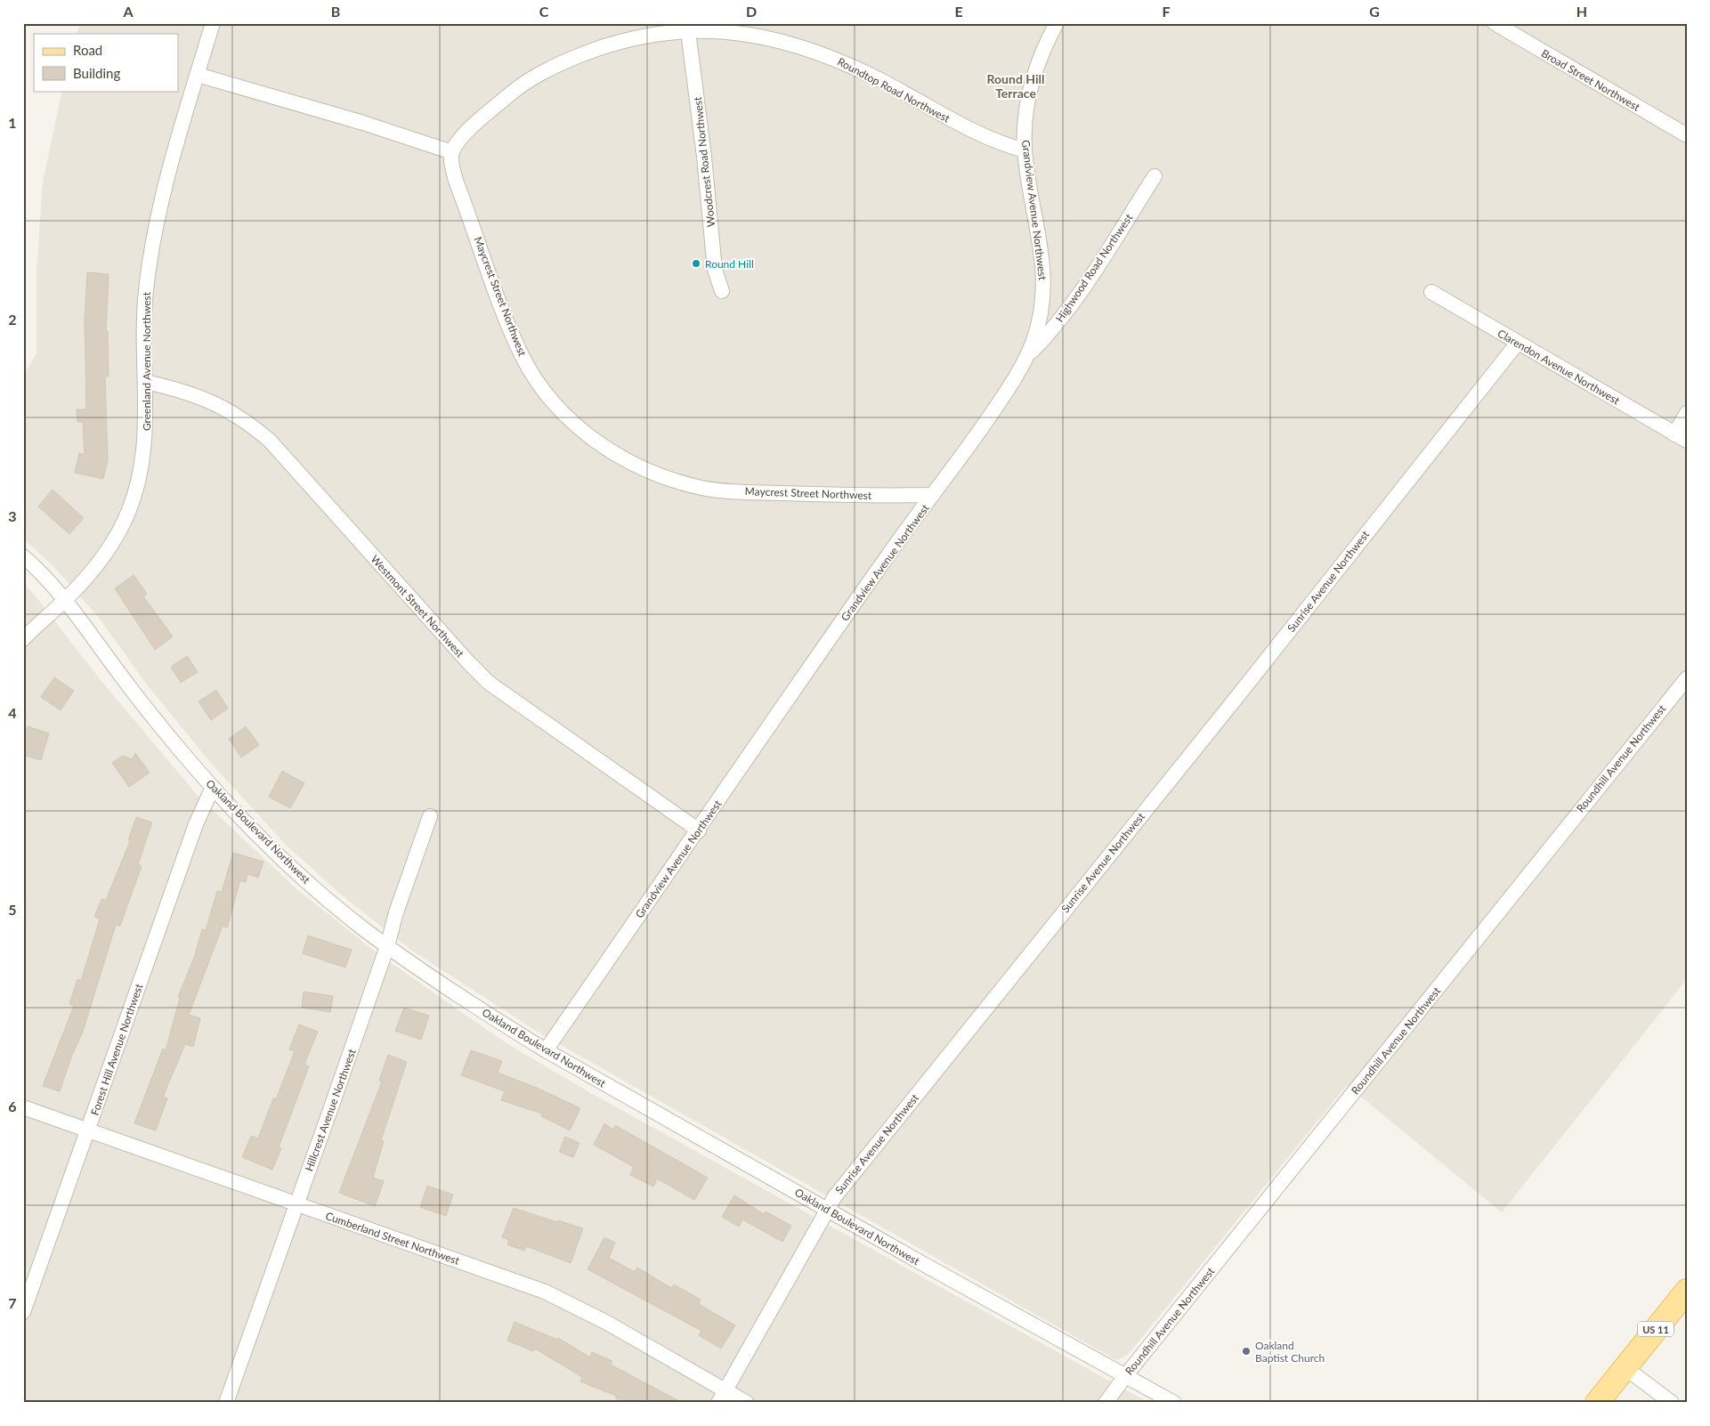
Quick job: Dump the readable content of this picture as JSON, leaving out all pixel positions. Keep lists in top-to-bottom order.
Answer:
{
  "streets": {
    "main road": ["US 11"],
    "street": [
      "Broad Street Northwest",
      "Roundtop Road Northwest",
      "Woodcrest Road Northwest",
      "Grandview Avenue Northwest",
      "Highwood Road Northwest",
      "Maycrest Street Northwest",
      "Greenland Avenue Northwest",
      "Clarendon Avenue Northwest",
      "Sunrise Avenue Northwest",
      "Westmont Street Northwest",
      "Roundhill Avenue Northwest",
      "Oakland Boulevard Northwest",
      "Forest Hill Avenue Northwest",
      "Hillcrest Avenue Northwest",
      "Cumberland Street Northwest"
    ]
  },
  "crossings": [
    ["Roundtop Road Northwest", "Woodcrest Road Northwest"],
    ["Roundtop Road Northwest", "Grandview Avenue Northwest"],
    ["Roundtop Road Northwest", "Maycrest Street Northwest"],
    ["Grandview Avenue Northwest", "Highwood Road Northwest"],
    ["Grandview Avenue Northwest", "Maycrest Street Northwest"],
    ["Grandview Avenue Northwest", "Westmont Street Northwest"],
    ["Grandview Avenue Northwest", "Oakland Boulevard Northwest"],
    ["Greenland Avenue Northwest", "Westmont Street Northwest"],
    ["Greenland Avenue Northwest", "Oakland Boulevard Northwest"],
    ["Clarendon Avenue Northwest", "Sunrise Avenue Northwest"],
    ["Sunrise Avenue Northwest", "Oakland Boulevard Northwest"],
    ["Sunrise Avenue Northwest", "Cumberland Street Northwest"],
    ["Roundhill Avenue Northwest", "Oakland Boulevard Northwest"],
    ["Oakland Boulevard Northwest", "Forest Hill Avenue Northwest"],
    ["Oakland Boulevard Northwest", "Hillcrest Avenue Northwest"],
    ["Forest Hill Avenue Northwest", "Cumberland Street Northwest"],
    ["Hillcrest Avenue Northwest", "Cumberland Street Northwest"]
  ],
  "districts": ["Round Hill Terrace"],
  "places": ["Round Hill", "Oakland Baptist Church"],
  "legend": ["Road", "Building"],
  "grid": {
    "columns": [
      "A",
      "B",
      "C",
      "D",
      "E",
      "F",
      "G",
      "H"
    ],
    "rows": [
      "1",
      "2",
      "3",
      "4",
      "5",
      "6",
      "7"
    ]
  }
}
